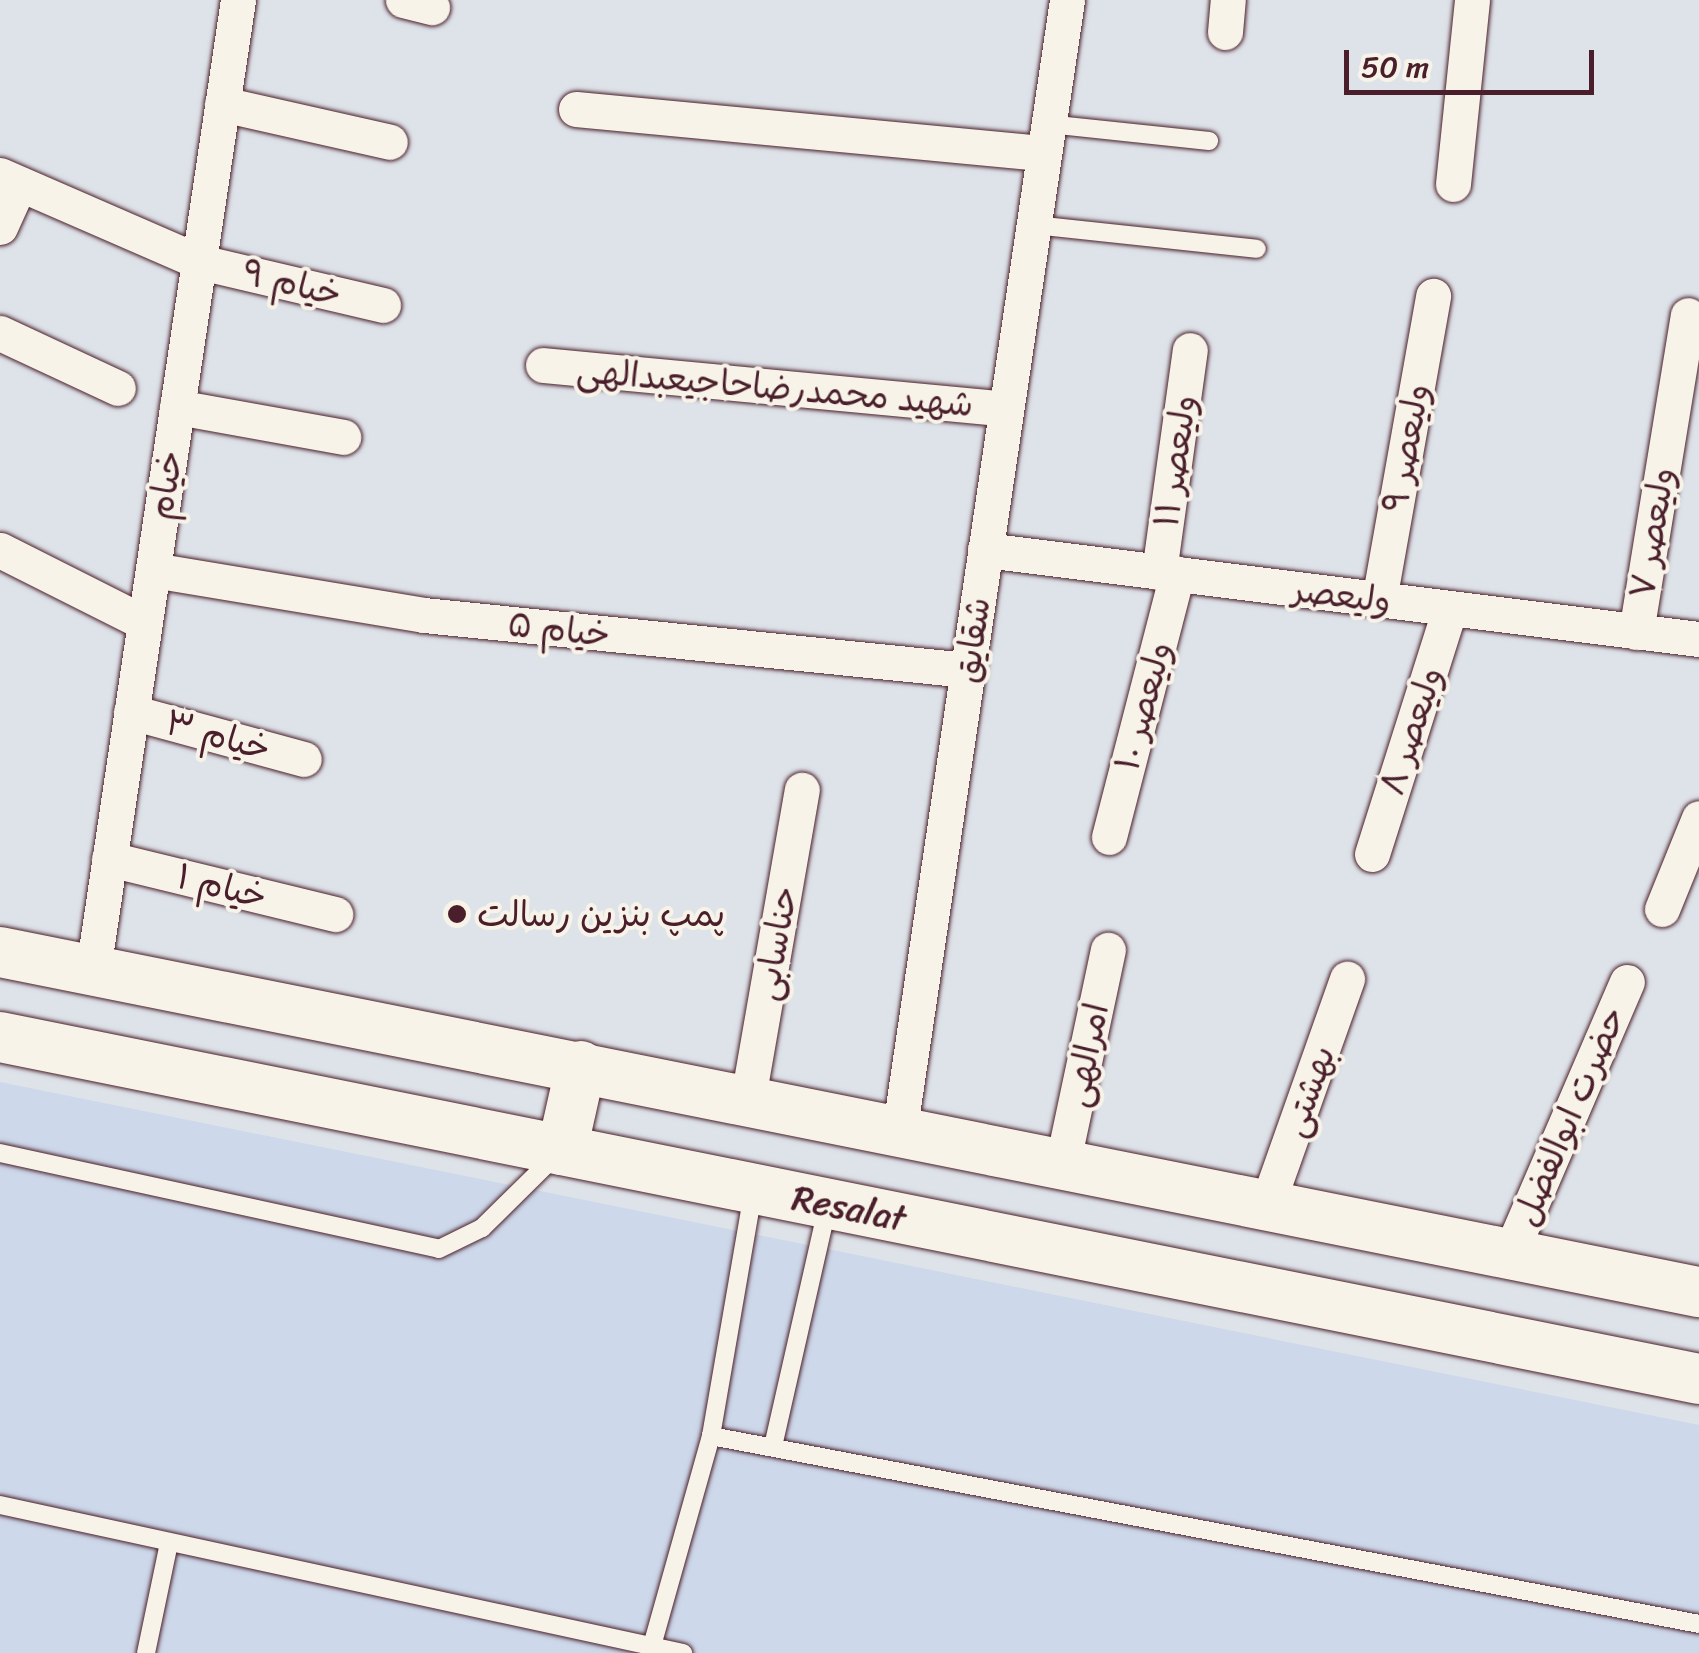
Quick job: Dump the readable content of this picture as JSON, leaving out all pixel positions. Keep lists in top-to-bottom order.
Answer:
{
  "streets": {
    "main road": ["Resalat"],
    "street": [
      "خیام ۹",
      "شهید محمدرضاحاجیعبدالهی",
      "ولیعصر ۹",
      "ولیعصر ۱۱",
      "خیام",
      "ولیعصر ۷",
      "ولیعصر",
      "خیام ۵",
      "شقایق",
      "ولیعصر ۱۰",
      "ولیعصر ۸",
      "خیام ۳",
      "خیام ۱",
      "حناسابی",
      "امرالهی",
      "بهشتی",
      "حضرت ابوالفضل"
    ]
  },
  "crossings": [
    ["خیام ۹", "خیام"],
    ["شهید محمدرضاحاجیعبدالهی", "شقایق"],
    ["ولیعصر ۹", "ولیعصر"],
    ["ولیعصر ۱۱", "ولیعصر"],
    ["ولیعصر ۱۱", "ولیعصر ۱۰"],
    ["خیام", "خیام ۵"],
    ["خیام", "خیام ۳"],
    ["خیام", "خیام ۱"],
    ["ولیعصر ۷", "ولیعصر"],
    ["ولیعصر", "شقایق"],
    ["ولیعصر", "ولیعصر ۱۰"],
    ["ولیعصر", "ولیعصر ۸"],
    ["خیام ۵", "شقایق"]
  ],
  "places": ["پمپ بنزین رسالت"],
  "scale_bar": "50 m"
}
